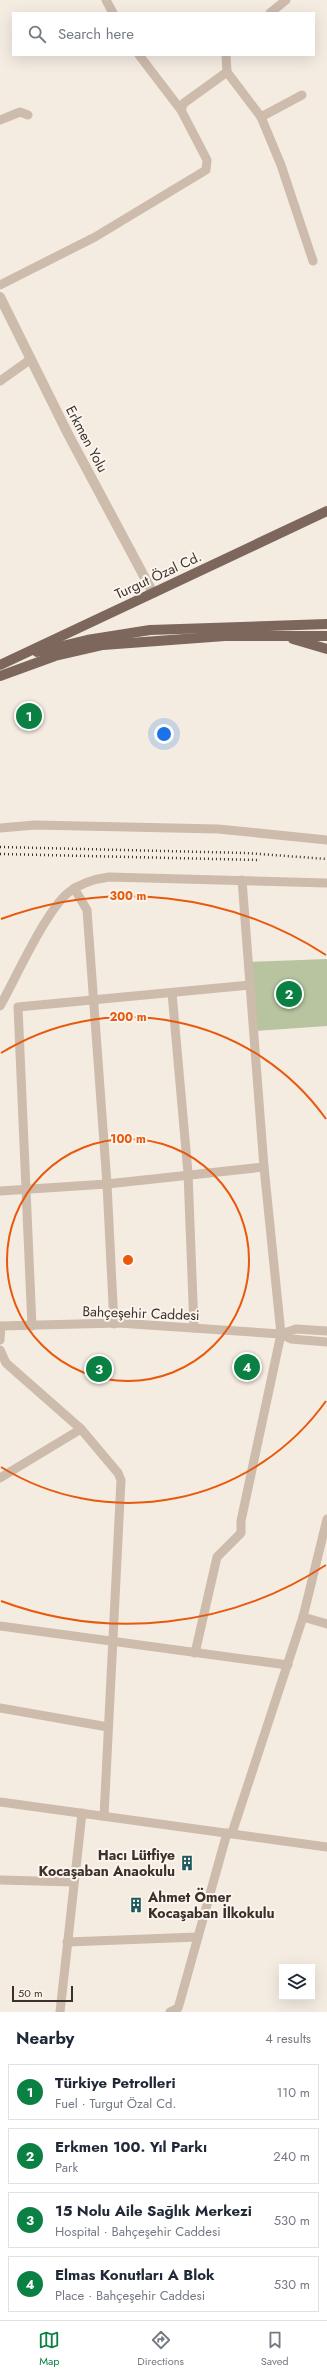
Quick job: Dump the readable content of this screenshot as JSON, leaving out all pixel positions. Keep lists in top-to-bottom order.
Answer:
{
  "streets": {
    "main road": ["Turgut Özal Cd."],
    "street": ["Erkmen Yolu", "Bahçeşehir Caddesi"]
  },
  "crossings": [
    ["Erkmen Yolu", "Turgut Özal Cd."]
  ],
  "places": {
    "building": ["Hacı Lütfiye Kocaşaban Anaokulu", "Ahmet Ömer Kocaşaban İlkokulu"]
  },
  "scale_bar": "50 m",
  "page": {
    "search": "Search here",
    "pins": [
      "1",
      "2",
      "4",
      "3"
    ],
    "scale": "50 m",
    "heading": ["Nearby", "4 results"],
    "list": [
      {
        "mark": "1",
        "name": "Türkiye Petrolleri",
        "note": "Fuel · Turgut Özal Cd.",
        "value": "110 m"
      },
      {
        "mark": "2",
        "name": "Erkmen 100. Yıl Parkı",
        "note": "Park",
        "value": "240 m"
      },
      {
        "mark": "3",
        "name": "15 Nolu Aile Sağlık Merkezi",
        "note": "Hospital · Bahçeşehir Caddesi",
        "value": "530 m"
      },
      {
        "mark": "4",
        "name": "Elmas Konutları A Blok",
        "note": "Place · Bahçeşehir Caddesi",
        "value": "530 m"
      }
    ],
    "nav": ["Map", "Directions", "Saved"]
  },
  "rings": ["300 m", "200 m", "100 m"]
}
